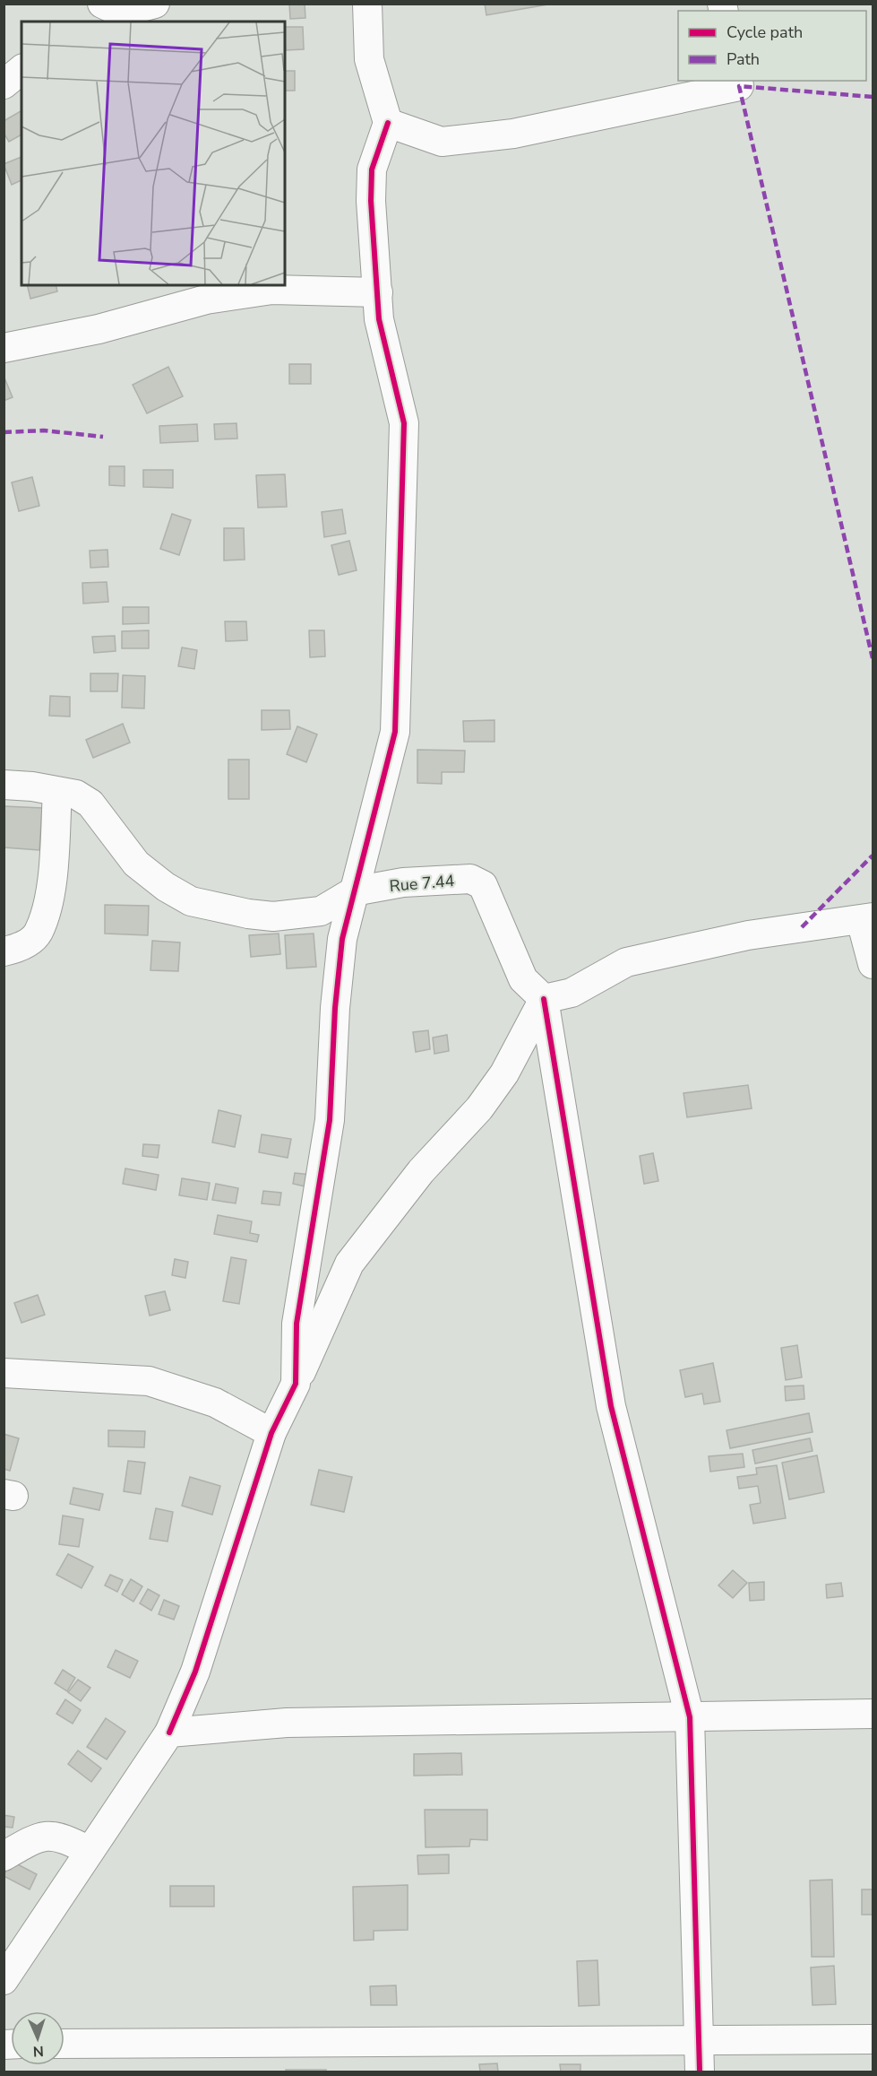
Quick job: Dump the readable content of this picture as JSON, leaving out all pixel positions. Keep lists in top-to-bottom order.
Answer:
{
  "streets": {
    "street": ["Rue 7.44"]
  },
  "legend": ["Cycle path", "Path"],
  "north": "bottom"
}
